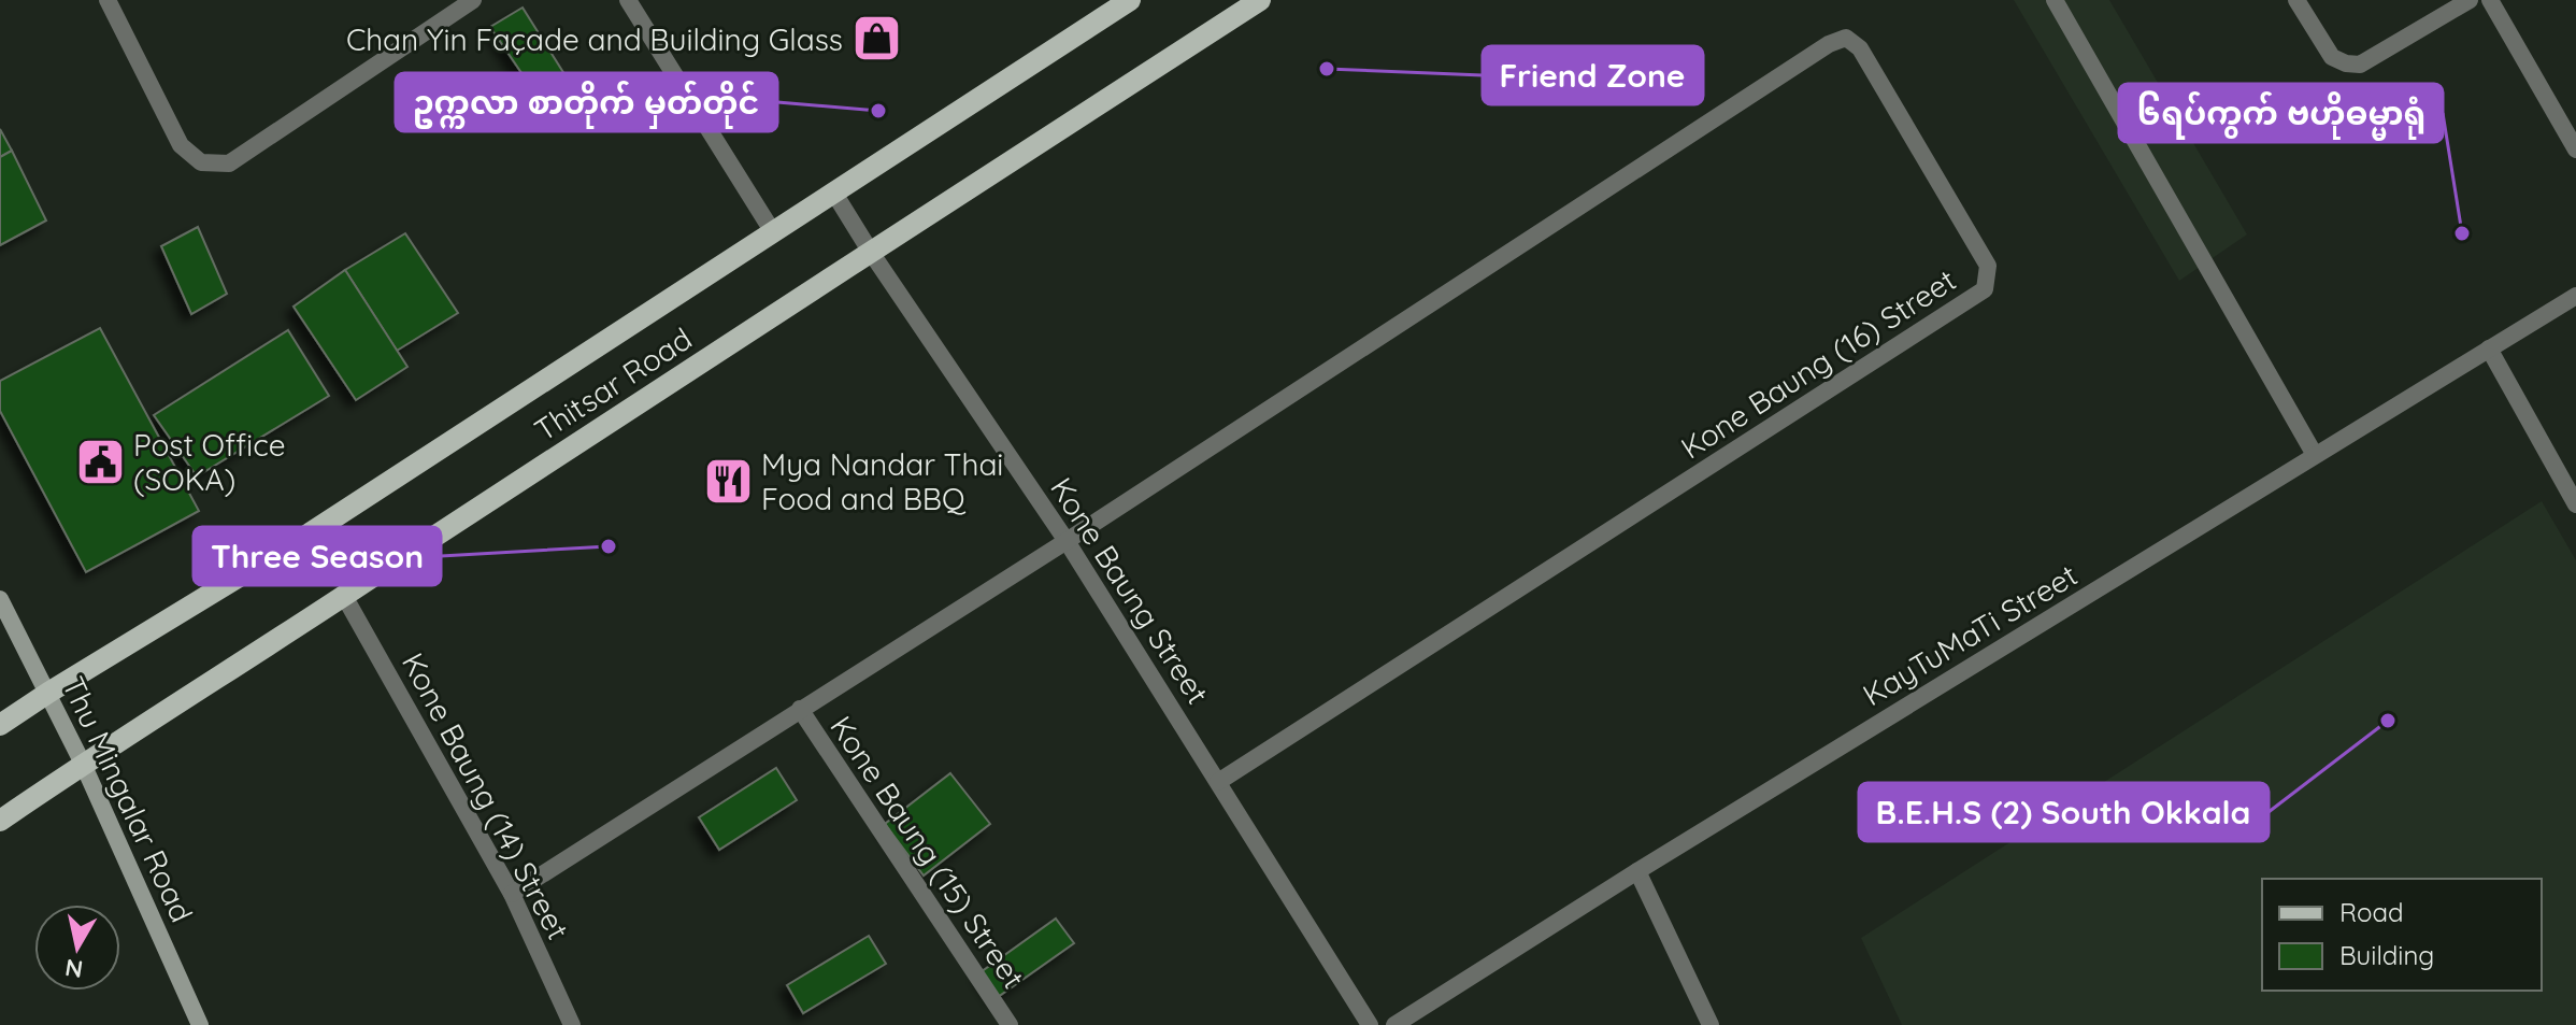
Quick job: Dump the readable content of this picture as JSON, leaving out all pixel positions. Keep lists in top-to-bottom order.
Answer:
{
  "streets": {
    "main road": ["Thitsar Road", "Thu Mingalar Road"],
    "street": [
      "Kone Baung (16) Street",
      "Kone Baung Street",
      "KayTuMaTi Street",
      "Kone Baung (14) Street",
      "Kone Baung (15) Street"
    ]
  },
  "crossings": [
    ["Kone Baung (16) Street", "Kone Baung Street"],
    ["Kone Baung (16) Street", "Kone Baung (15) Street"],
    ["Thitsar Road", "Kone Baung Street"],
    ["Thitsar Road", "Kone Baung (14) Street"],
    ["Thitsar Road", "Thu Mingalar Road"],
    ["Kone Baung Street", "Kone Baung (15) Street"],
    ["Kone Baung (14) Street", "Kone Baung (15) Street"]
  ],
  "places": {
    "shop": ["Chan Yin Façade and Building Glass"],
    "other": [
      "Friend Zone",
      "ဥက္ကလာ စာတိုက် မှတ်တိုင်",
      "၆ရပ်ကွက် ဗဟိုဓမ္မာရုံ",
      "Three Season",
      "B.E.H.S (2) South Okkala"
    ],
    "public building": ["Post Office (SOKA)"],
    "restaurant": ["Mya Nandar Thai Food and BBQ"]
  },
  "legend": ["Road", "Building"],
  "north": "bottom"
}
